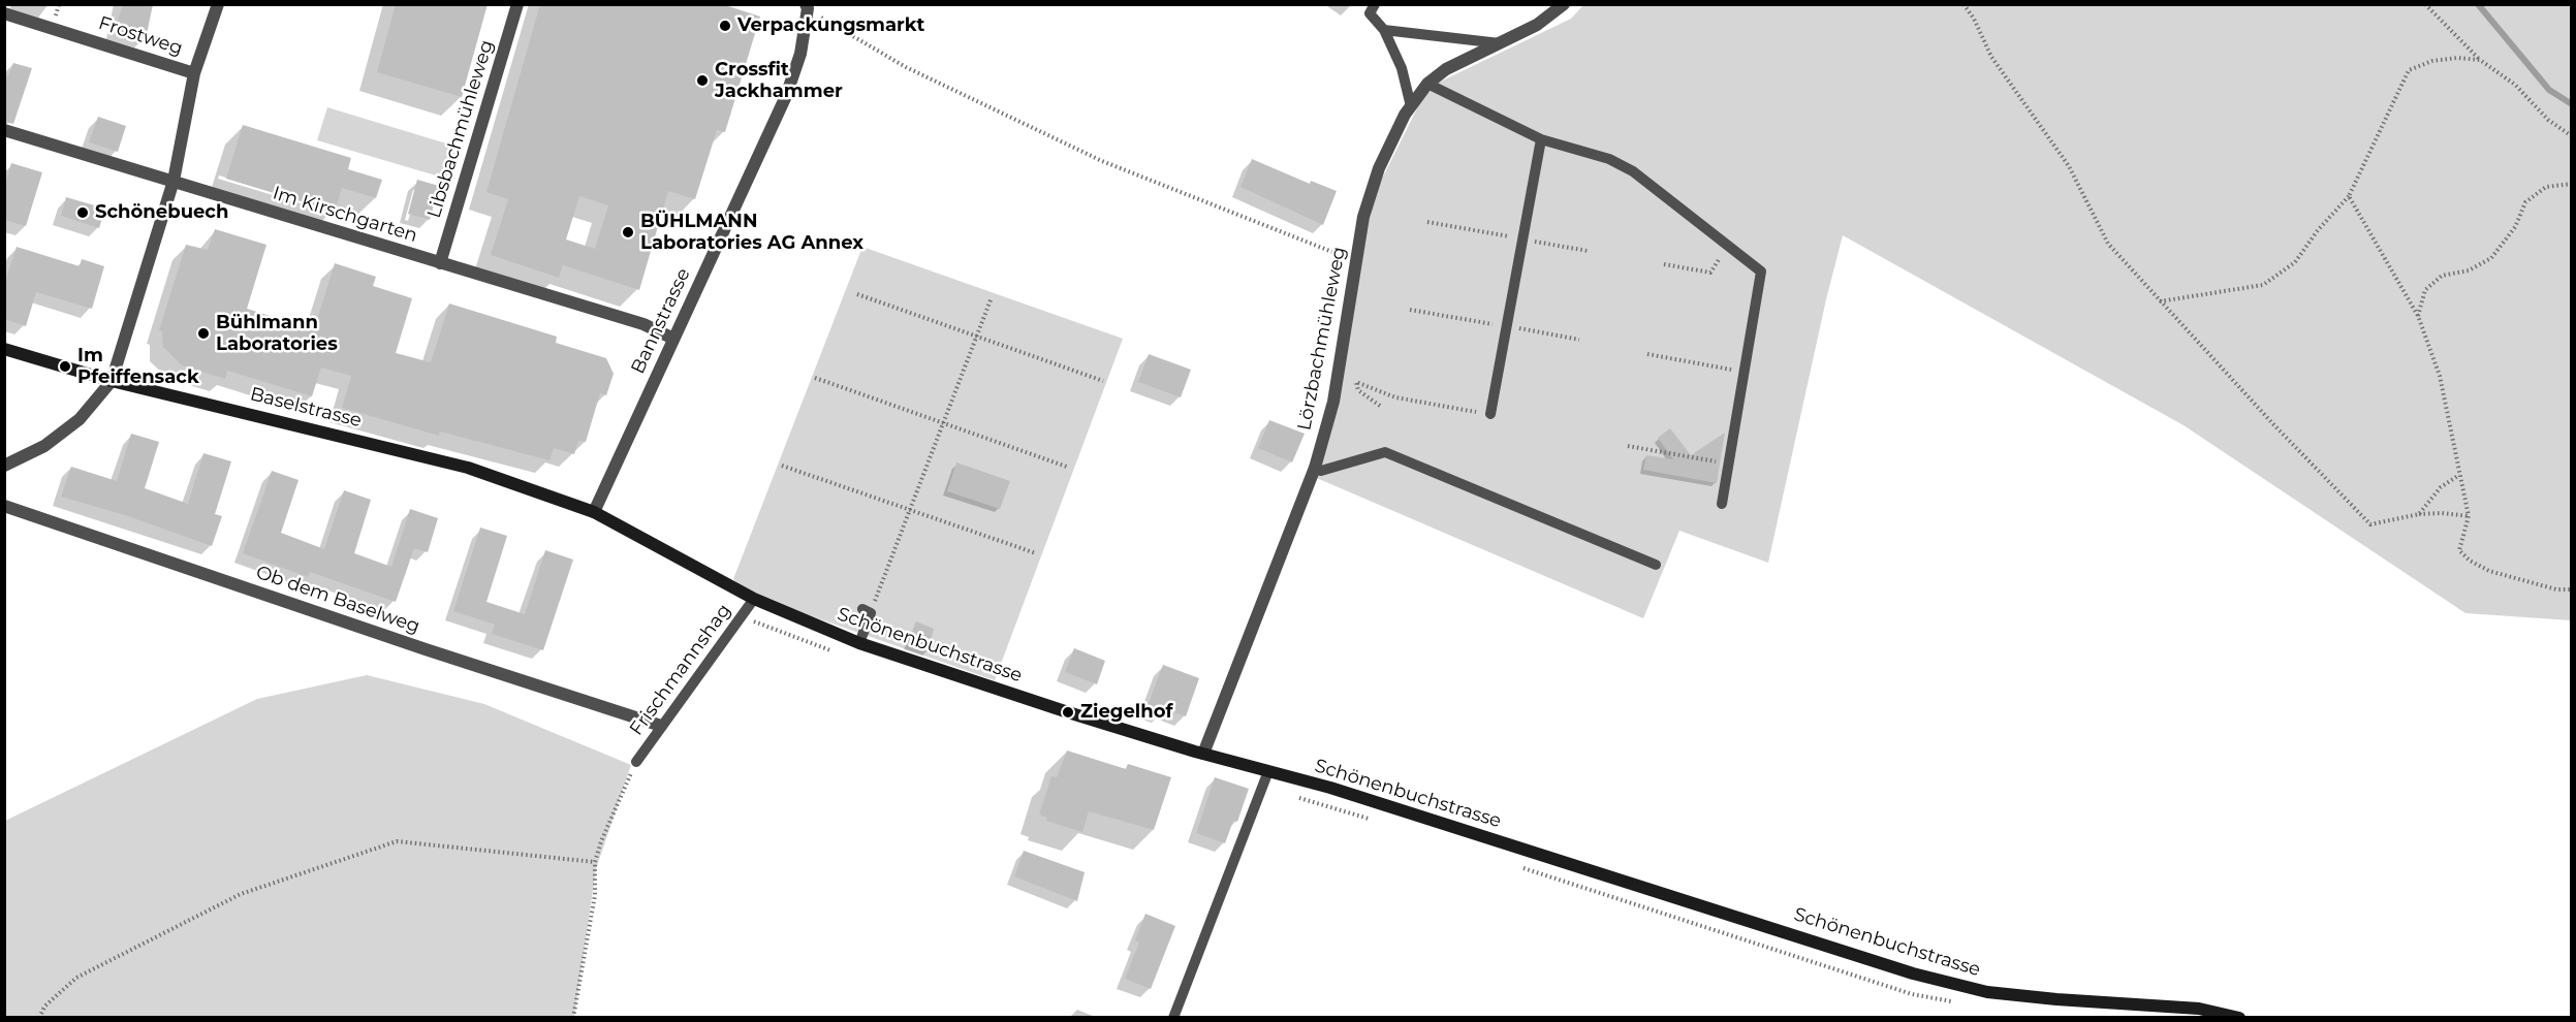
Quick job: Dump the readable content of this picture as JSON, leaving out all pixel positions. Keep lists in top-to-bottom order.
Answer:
{
  "streets": {
    "street": [
      "Frostweg",
      "Libsbachmühleweg",
      "Im Kirschgarten",
      "Bannstrasse",
      "Lörzbachmühleweg",
      "Baselstrasse",
      "Ob dem Baselweg",
      "Schönenbuchstrasse"
    ],
    "lane": ["Frischmannshag"]
  },
  "crossings": [
    ["Libsbachmühleweg", "Im Kirschgarten"],
    ["Im Kirschgarten", "Bannstrasse"],
    ["Bannstrasse", "Baselstrasse"],
    ["Bannstrasse", "Schönenbuchstrasse"],
    ["Lörzbachmühleweg", "Schönenbuchstrasse"],
    ["Baselstrasse", "Schönenbuchstrasse"],
    ["Ob dem Baselweg", "Frischmannshag"],
    ["Schönenbuchstrasse", "Frischmannshag"]
  ],
  "places": [
    "Verpackungsmarkt",
    "Crossfit Jackhammer",
    "Schönebuech",
    "BÜHLMANN Laboratories AG Annex",
    "Bühlmann Laboratories",
    "Im Pfeiffensack",
    "Ziegelhof"
  ]
}
